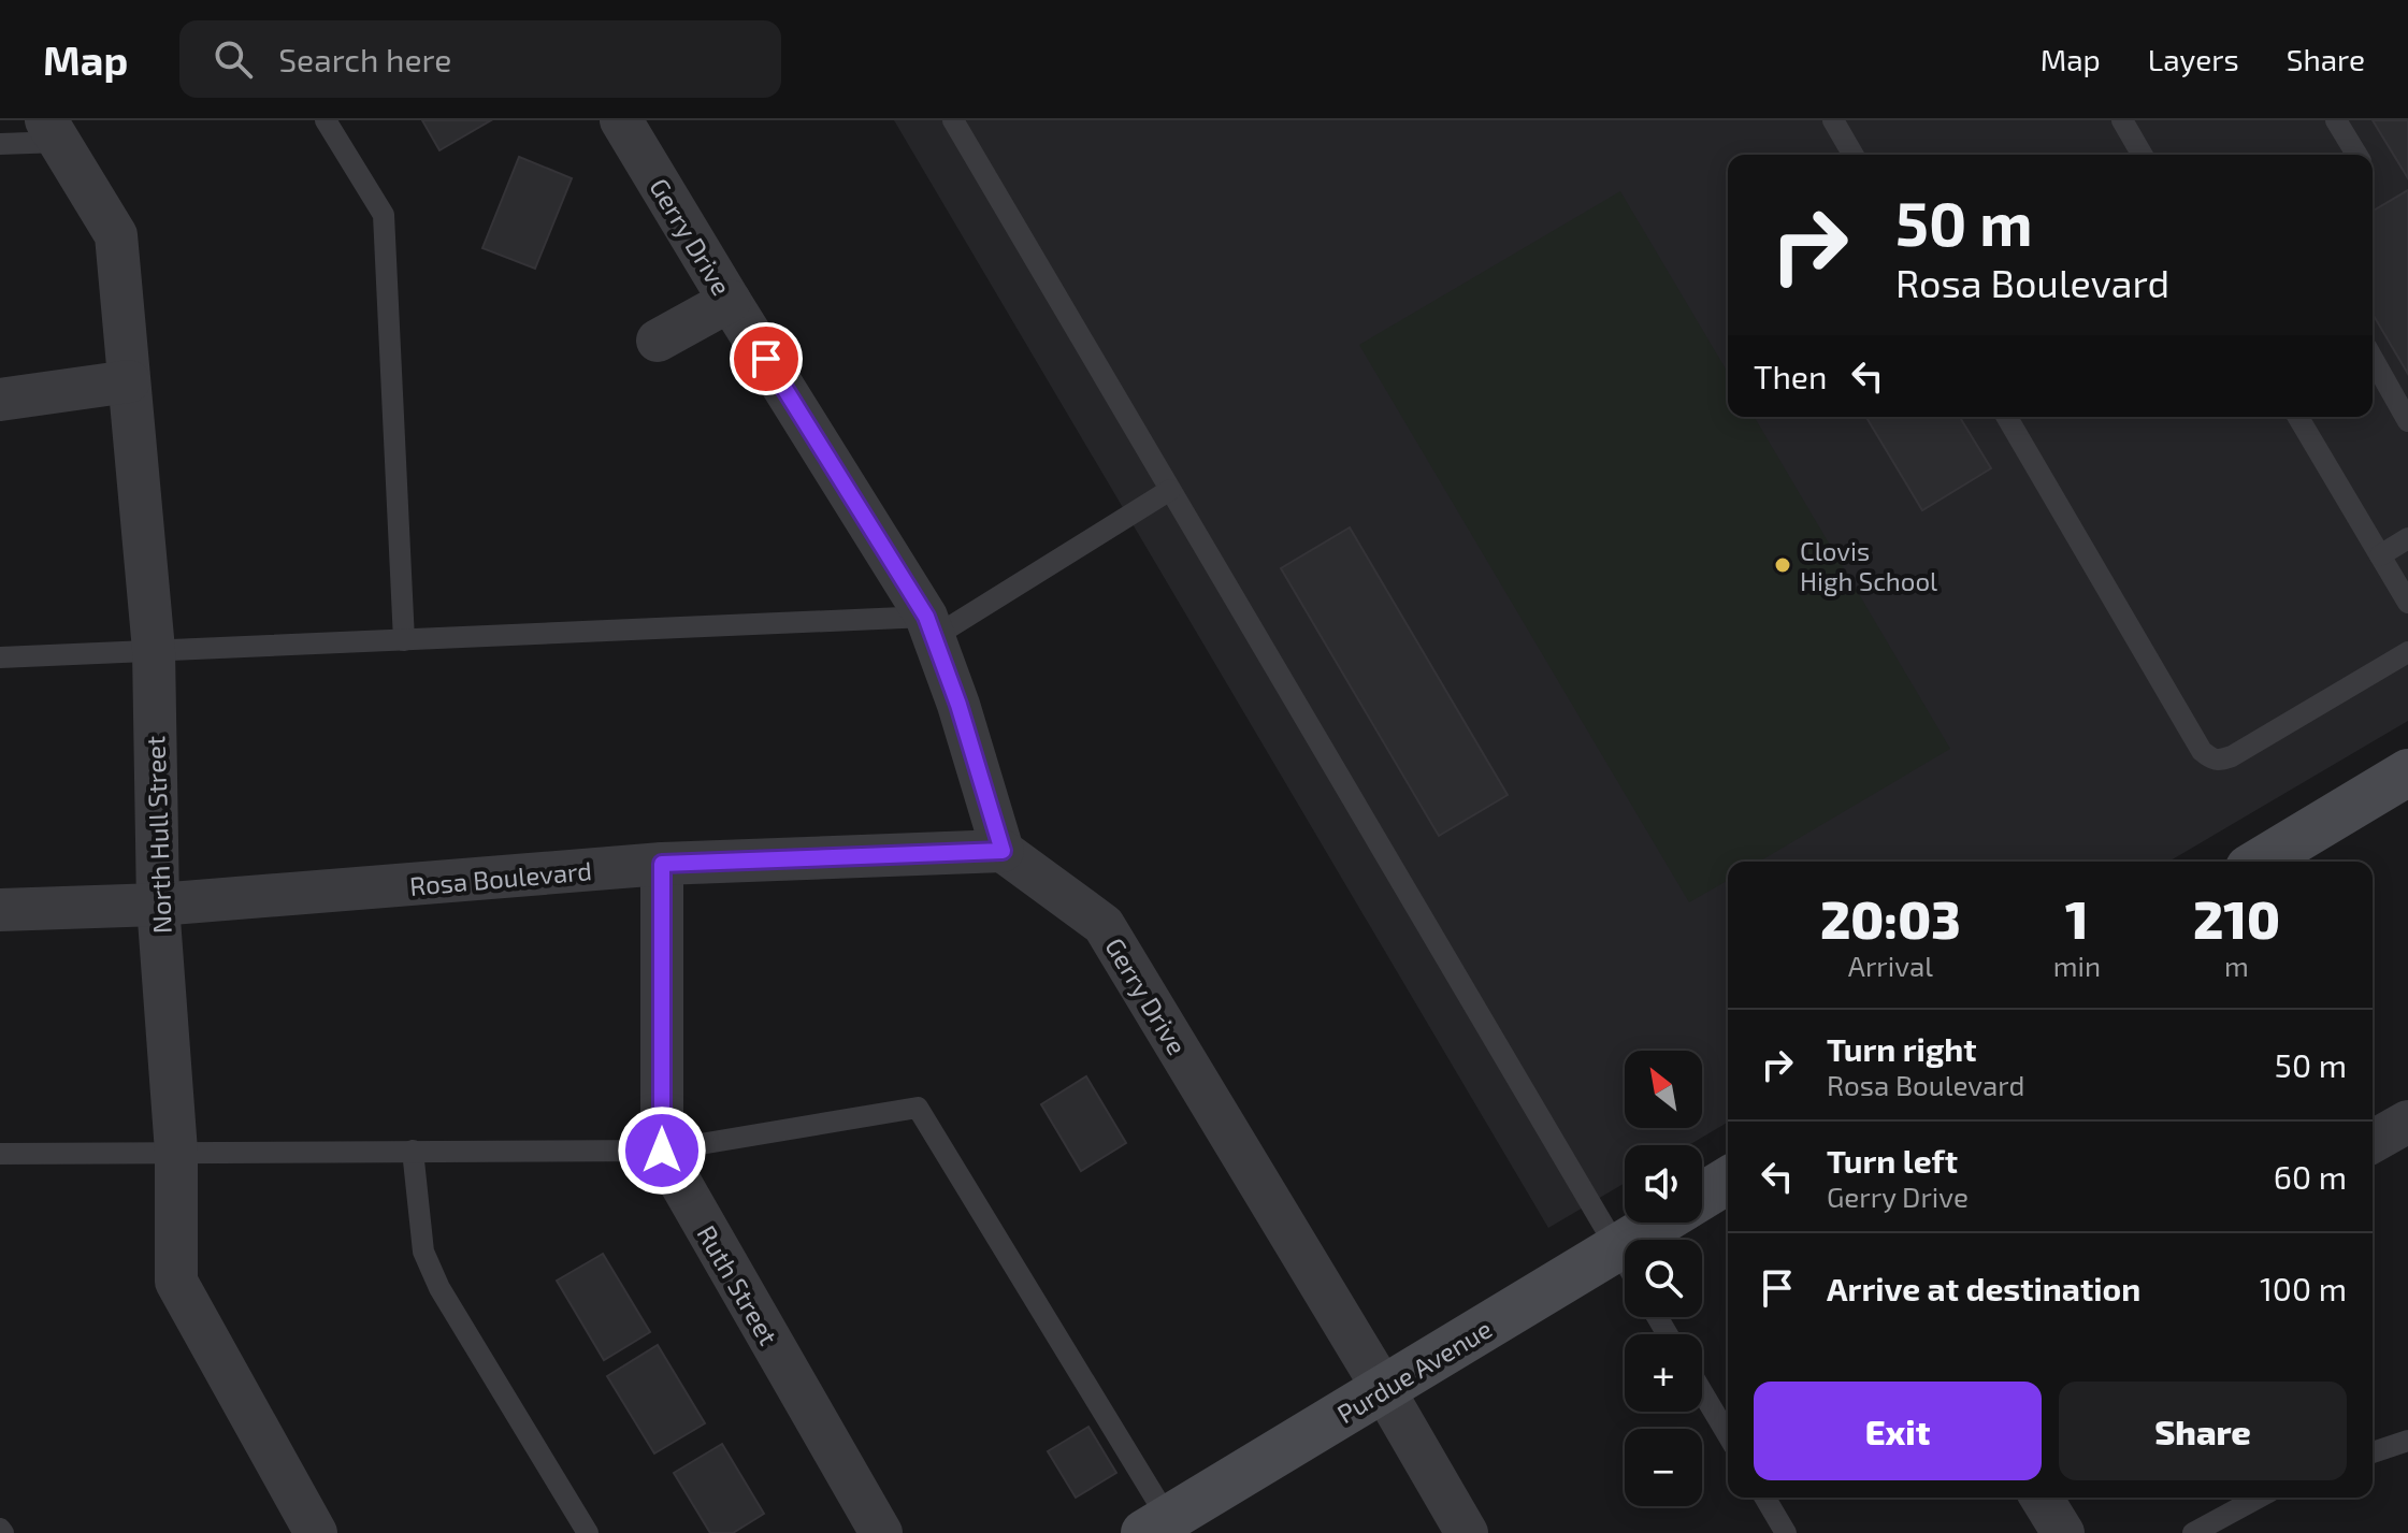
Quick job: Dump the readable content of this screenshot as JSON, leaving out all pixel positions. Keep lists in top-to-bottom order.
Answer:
{
  "streets": {
    "street": [
      "Gerry Drive",
      "North Hull Street",
      "Rosa Boulevard",
      "Ruth Street",
      "Purdue Avenue"
    ]
  },
  "crossings": [
    ["Gerry Drive", "Rosa Boulevard"],
    ["Gerry Drive", "Purdue Avenue"],
    ["North Hull Street", "Rosa Boulevard"],
    ["Rosa Boulevard", "Ruth Street"]
  ],
  "places": ["Clovis High School"],
  "north": "top left",
  "page": {
    "header": "Map",
    "search": "Search here",
    "nav": ["Map", "Layers", "Share"],
    "turn": ["50 m", "Rosa Boulevard"],
    "then": "Then",
    "eta": [
      "20:03",
      "Arrival",
      "1",
      "min",
      "210",
      "m"
    ],
    "list": [
      {
        "name": "Turn right",
        "note": "Rosa Boulevard",
        "value": "50 m"
      },
      {
        "name": "Turn left",
        "note": "Gerry Drive",
        "value": "60 m"
      },
      {
        "name": "Arrive at destination",
        "value": "100 m"
      }
    ],
    "map_buttons": ["+", "−"],
    "buttons": ["Exit", "Share"]
  }
}
